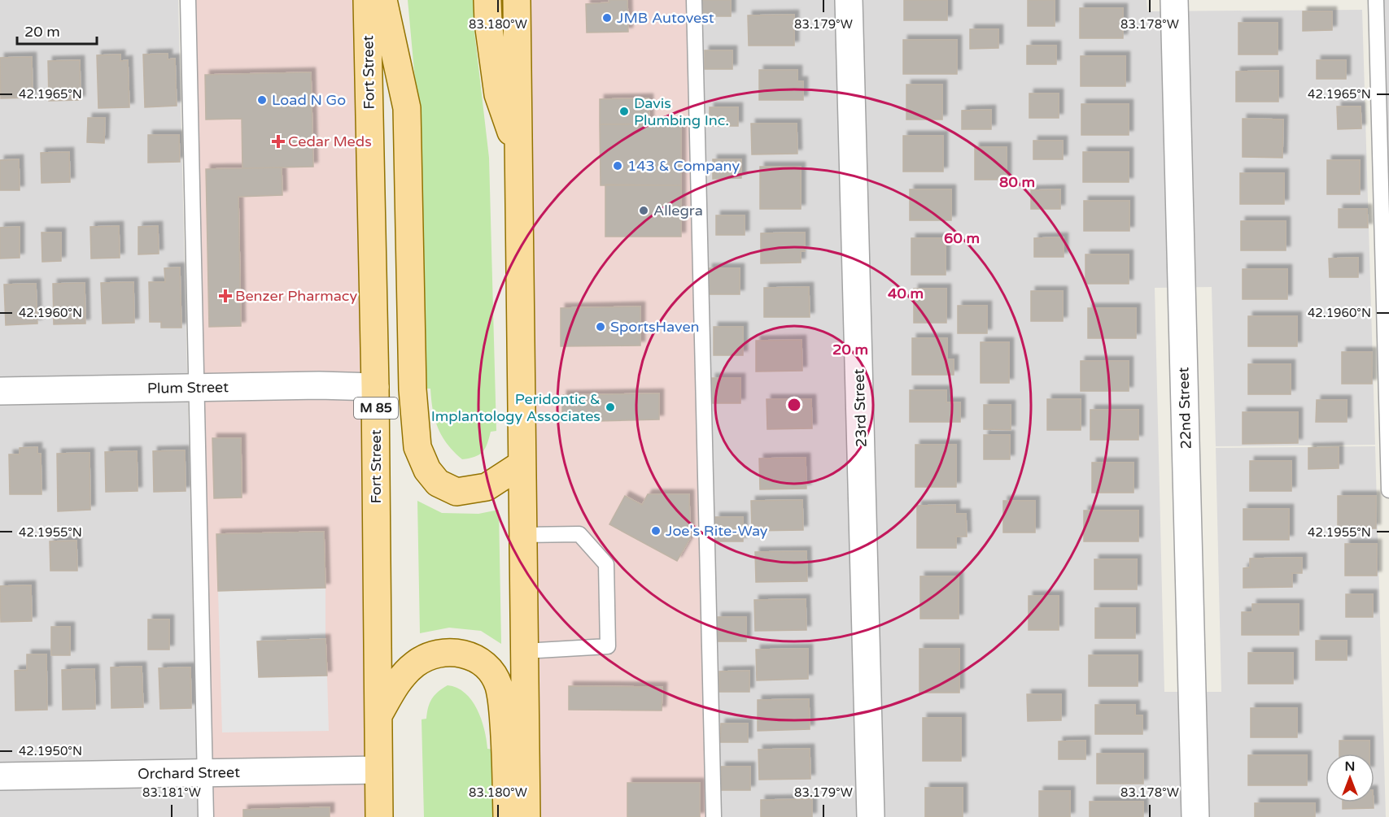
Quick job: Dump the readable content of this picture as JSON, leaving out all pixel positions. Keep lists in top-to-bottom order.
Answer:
{
  "streets": {
    "main road": ["Fort Street", "M 85"],
    "street": [
      "Plum Street",
      "23rd Street",
      "22nd Street",
      "Orchard Street"
    ]
  },
  "crossings": [
    ["Fort Street", "Plum Street"],
    ["Fort Street", "Orchard Street"]
  ],
  "places": {
    "other": [
      "JMB Autovest",
      "Load N Go",
      "Davis Plumbing Inc.",
      "143 & Company",
      "Allegra",
      "SportsHaven",
      "Peridontic & Implantology Associates",
      "Joe's Rite-Way"
    ],
    "health": ["Cedar Meds", "Benzer Pharmacy"]
  },
  "scale_bar": "20 m",
  "north": "top",
  "coordinates": [
    "83.180°W",
    "83.179°W",
    "83.178°W",
    "42.1965°N",
    "42.1960°N",
    "42.1955°N",
    "42.1950°N",
    "83.181°W"
  ],
  "rings": [
    "80 m",
    "60 m",
    "40 m",
    "20 m"
  ]
}
